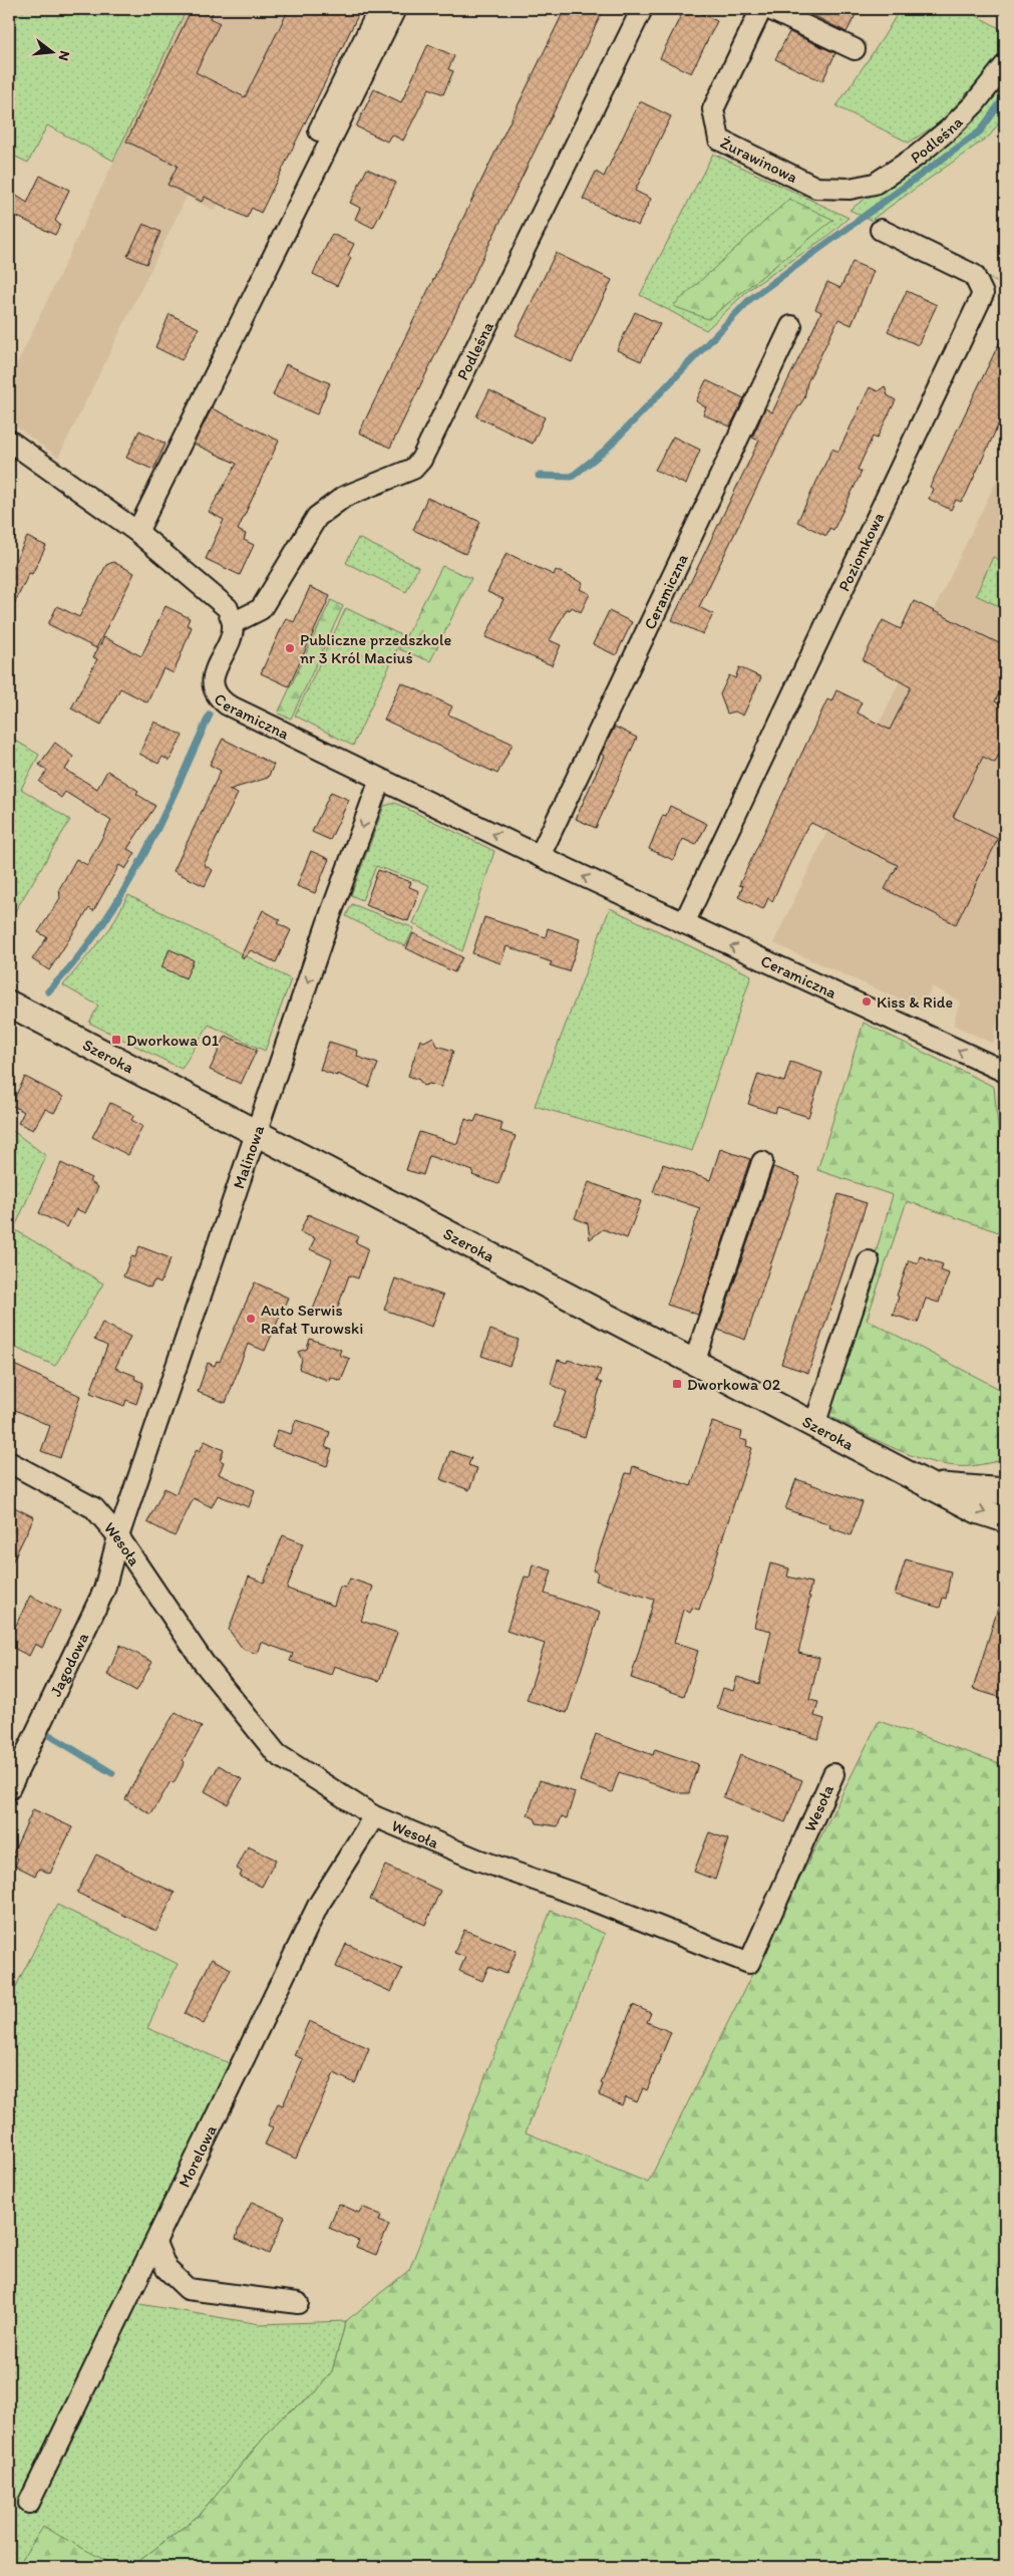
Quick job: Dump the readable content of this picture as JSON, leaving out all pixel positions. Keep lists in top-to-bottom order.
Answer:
{
  "streets": {
    "street": [
      "Podleśna",
      "Żurawinowa",
      "Poziomkowa",
      "Ceramiczna",
      "Szeroka",
      "Malinowa",
      "Wesoła",
      "Jagodowa",
      "Morelowa"
    ]
  },
  "crossings": [
    ["Podleśna", "Żurawinowa"],
    ["Podleśna", "Ceramiczna"],
    ["Poziomkowa", "Ceramiczna"],
    ["Ceramiczna", "Malinowa"],
    ["Szeroka", "Malinowa"],
    ["Malinowa", "Wesoła"],
    ["Malinowa", "Jagodowa"],
    ["Wesoła", "Jagodowa"],
    ["Wesoła", "Morelowa"]
  ],
  "one_way": ["Ceramiczna", "Malinowa"],
  "places": {
    "other": ["Publiczne przedszkole nr 3 Król Maciuś", "Kiss & Ride", "Auto Serwis Rafał Turowski"],
    "transit": ["Dworkowa 01", "Dworkowa 02"]
  },
  "north": "right"
}
